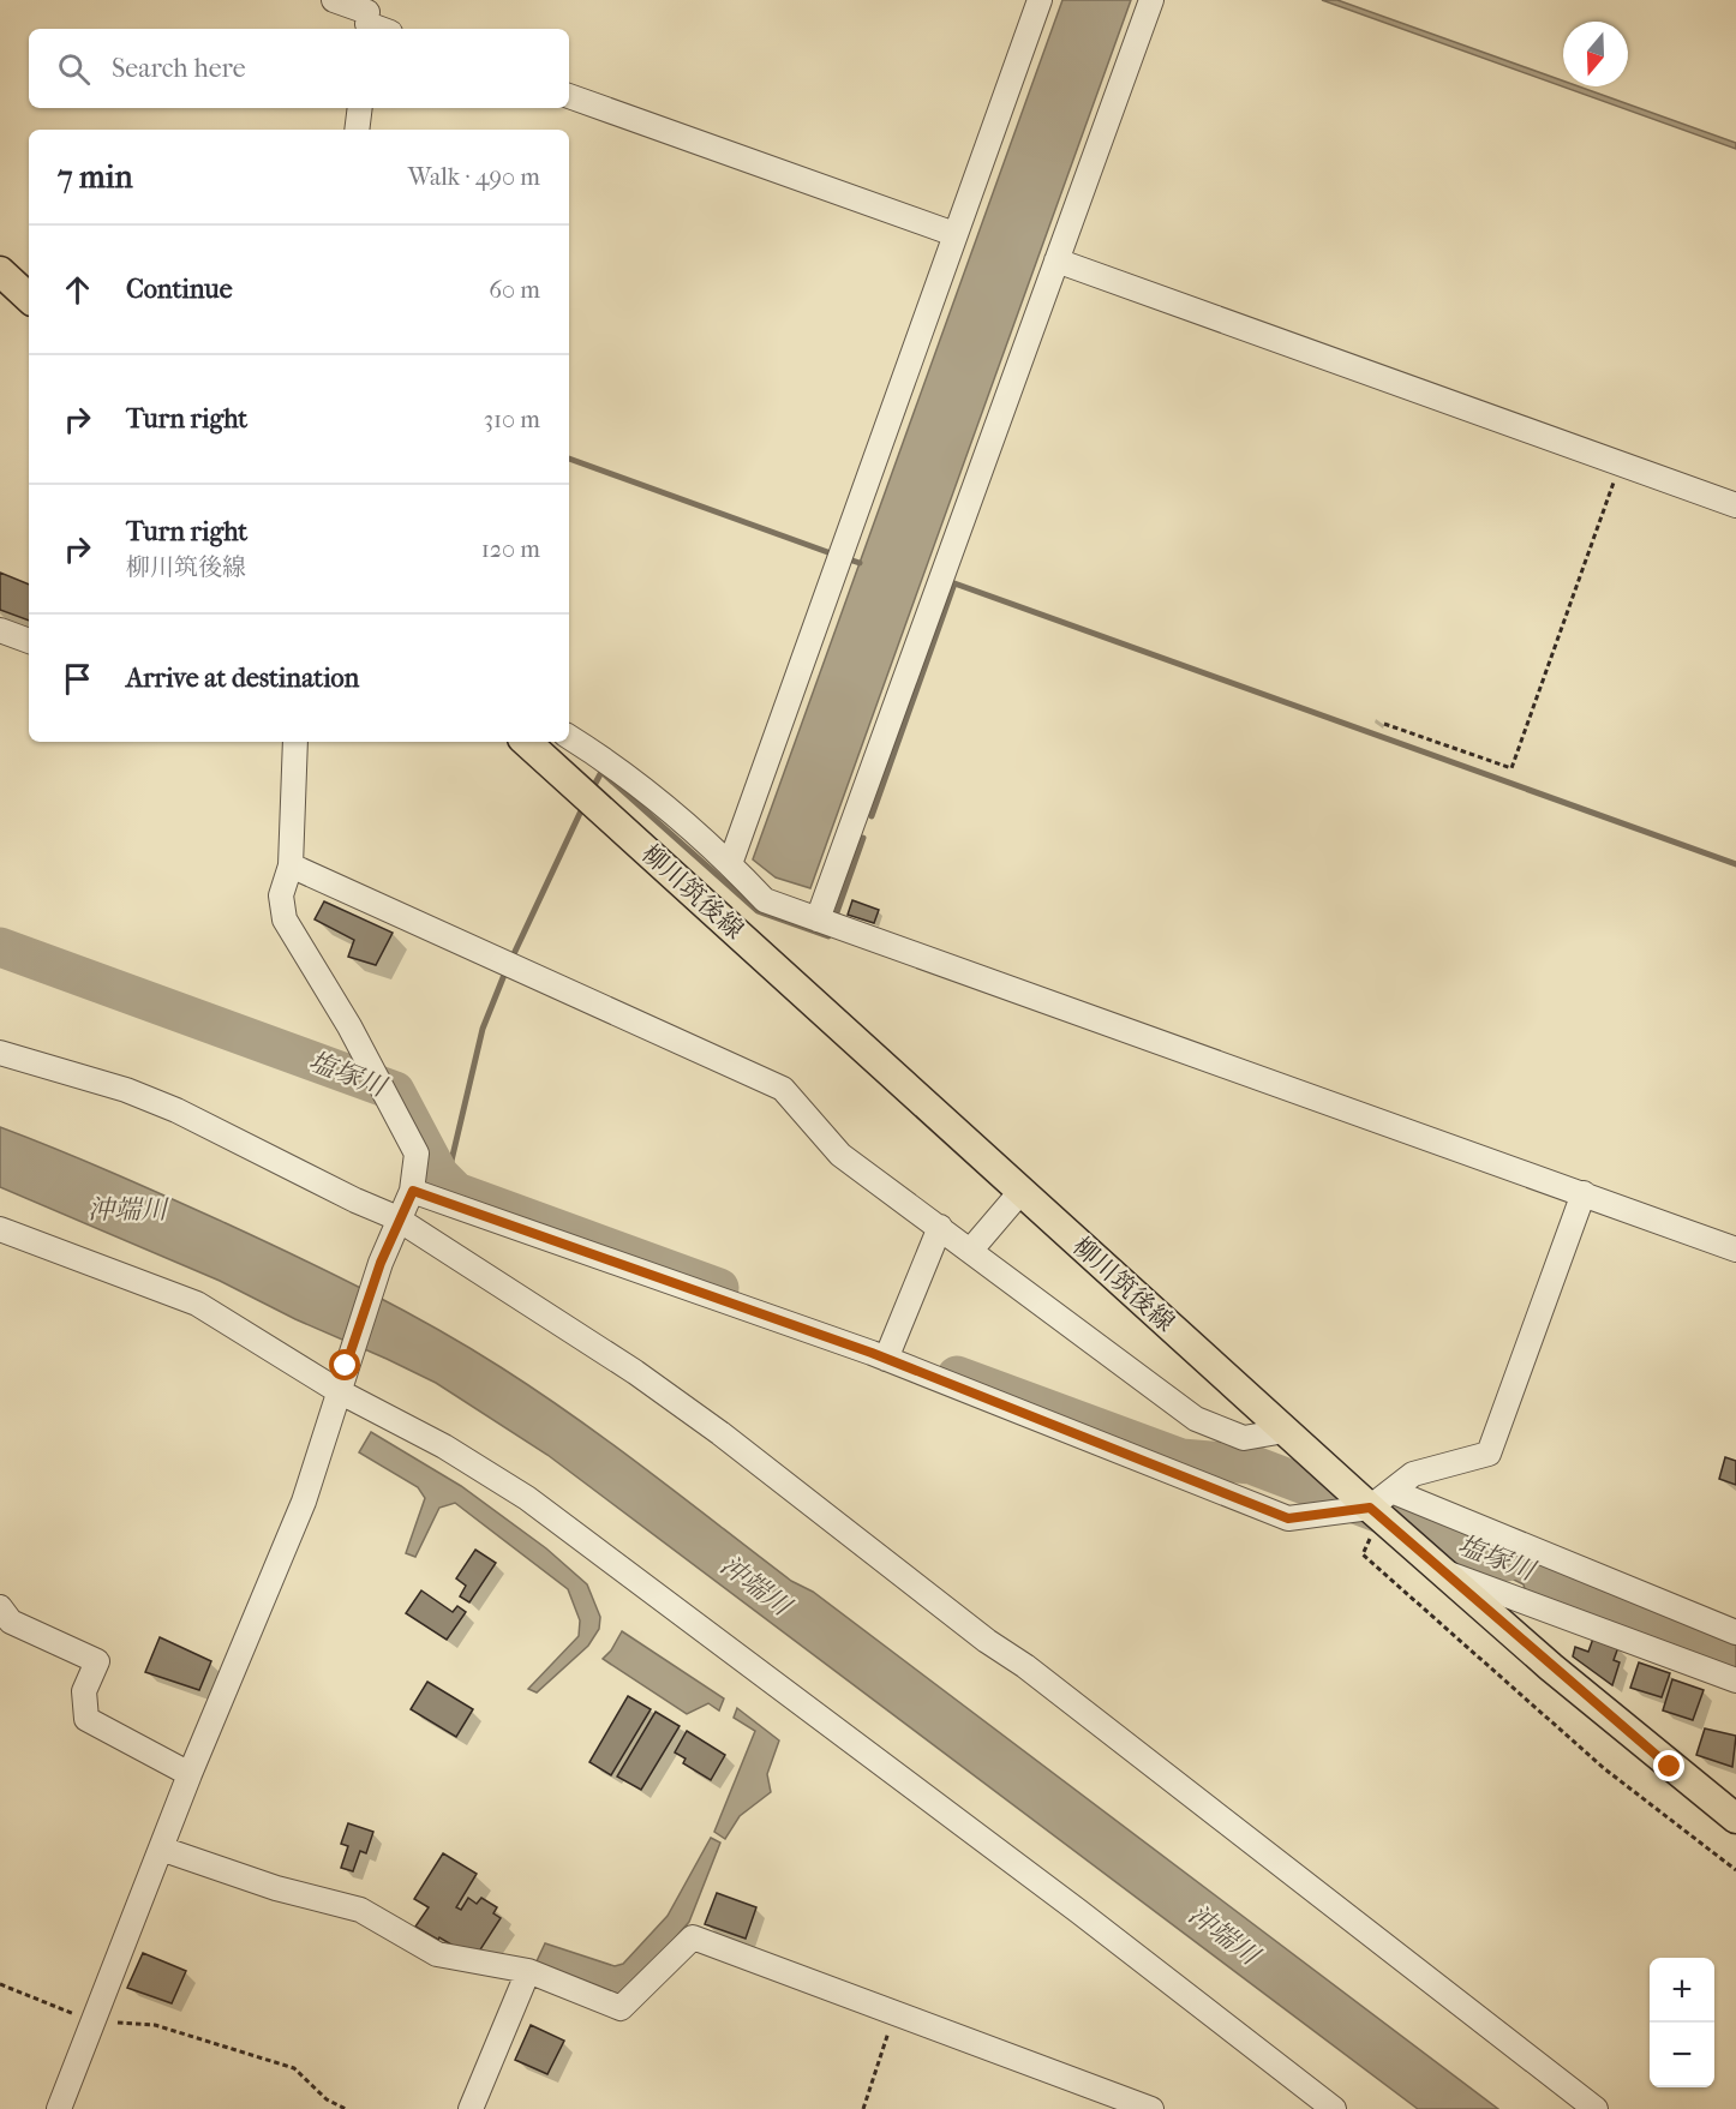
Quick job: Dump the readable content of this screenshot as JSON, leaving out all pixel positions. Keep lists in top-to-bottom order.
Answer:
{
  "streets": {
    "main road": ["柳川筑後線"]
  },
  "water": ["塩塚川", "沖端川"],
  "north": "bottom",
  "page": {
    "search": "Search here",
    "heading": ["7 min", "Walk · 490 m"],
    "list": [
      ["Continue", "60 m"],
      ["Turn right", "310 m"],
      ["Turn right", "柳川筑後線", "120 m"],
      "Arrive at destination"
    ],
    "map_buttons": ["+", "−"]
  }
}
